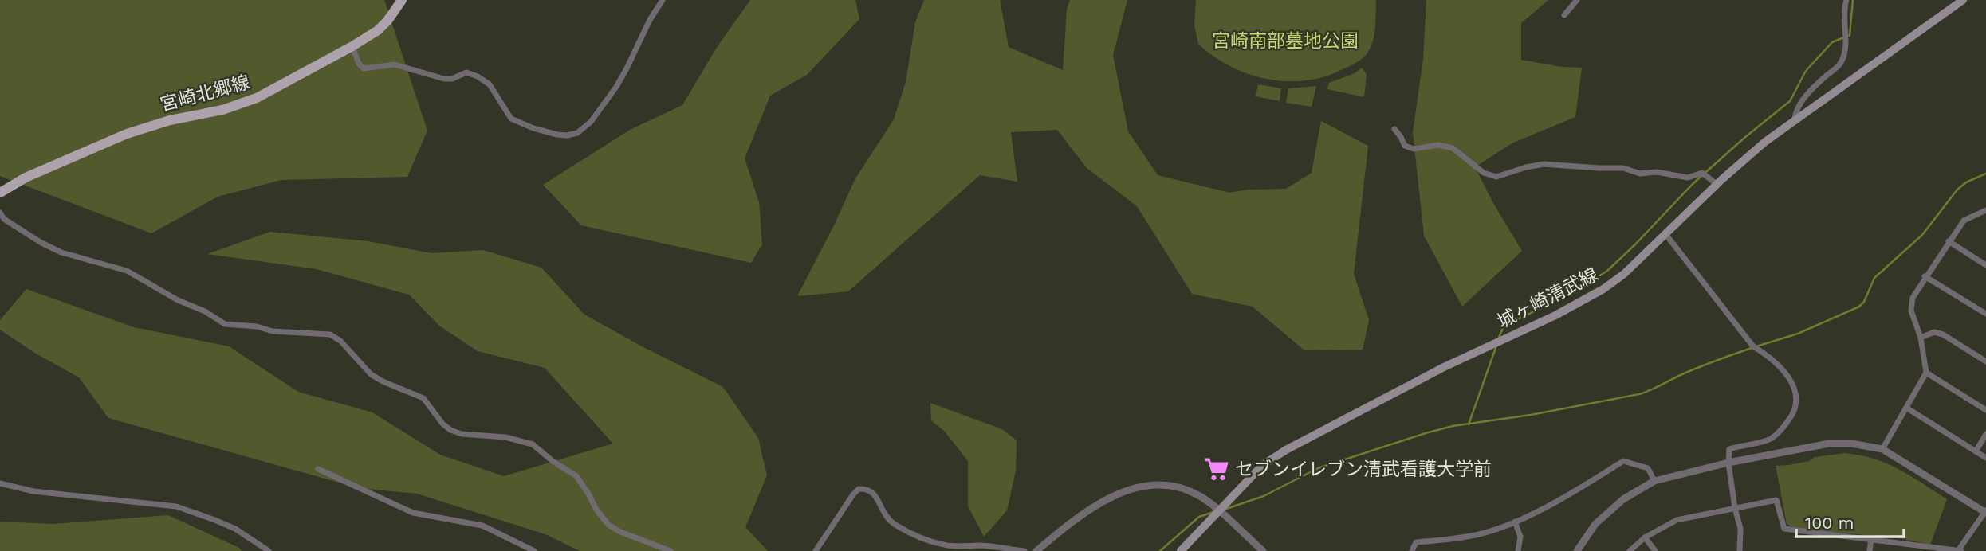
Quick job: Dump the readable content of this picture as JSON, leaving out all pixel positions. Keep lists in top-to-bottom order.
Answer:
{
  "streets": {
    "main road": ["宮崎北郷線", "城ヶ崎清武線"]
  },
  "parks": ["宮崎南部墓地公園"],
  "places": {
    "supermarket": ["セブンイレブン清武看護大学前"]
  },
  "scale_bar": "100 m"
}
